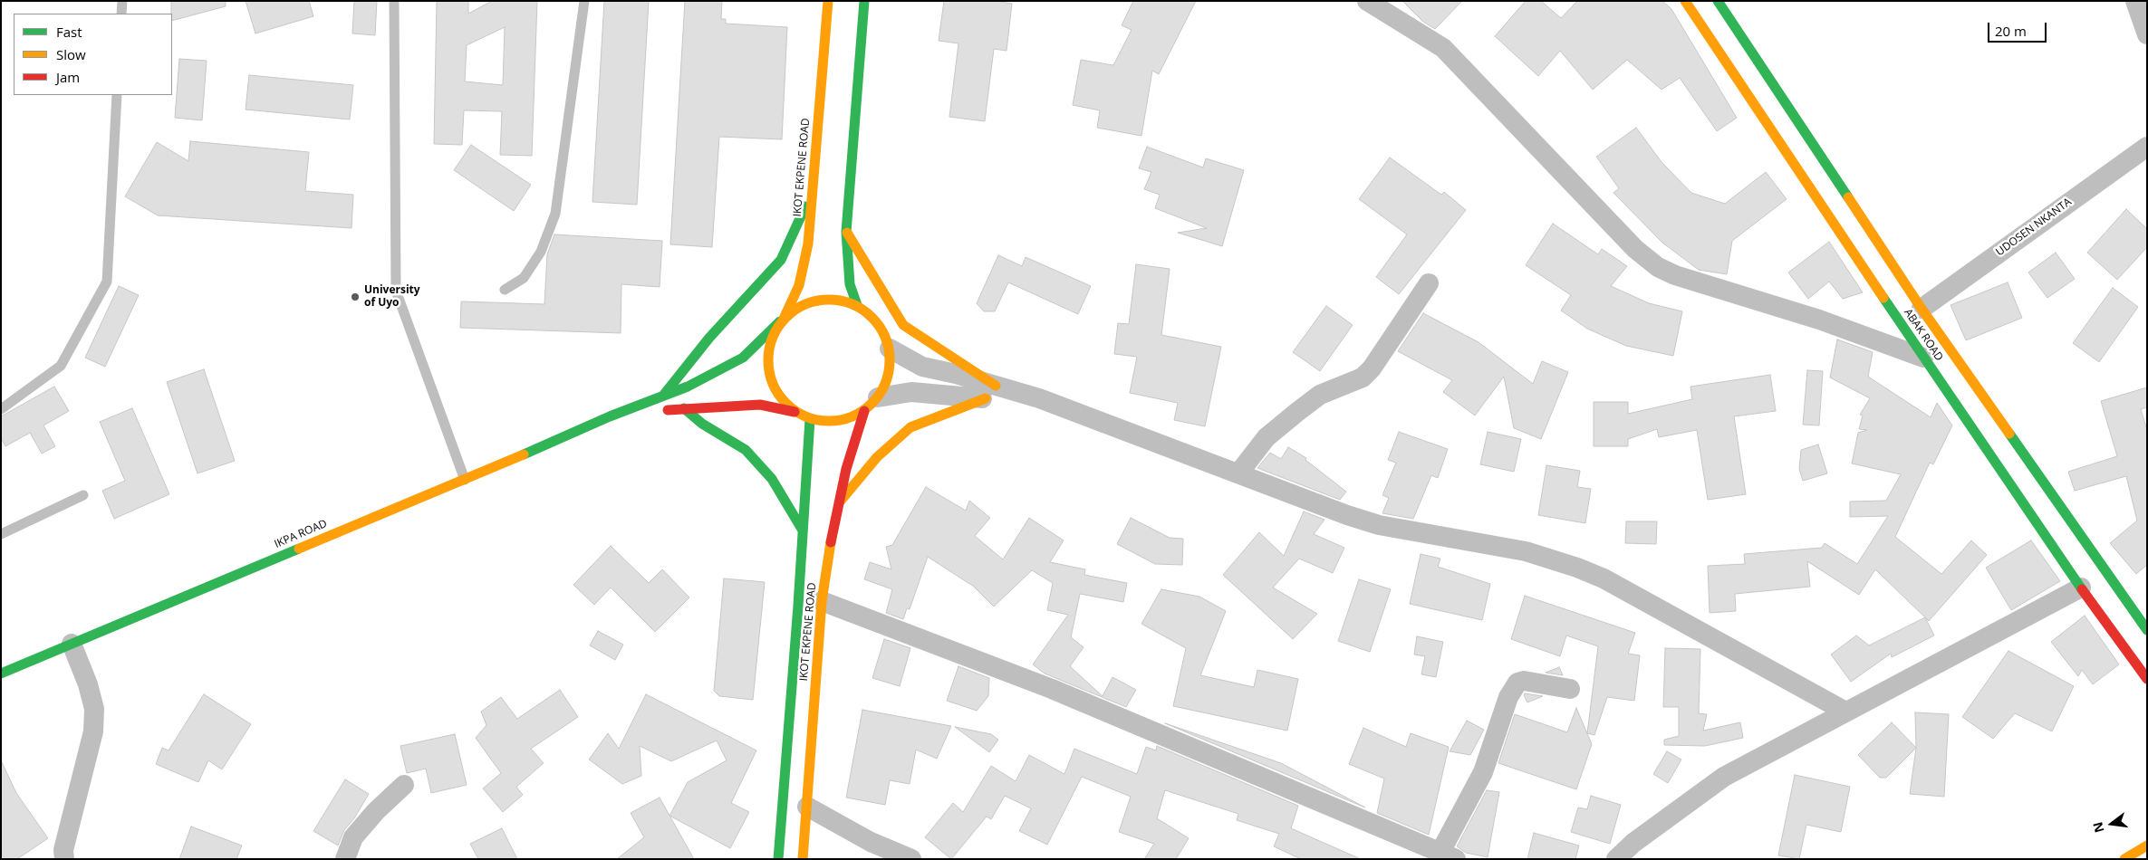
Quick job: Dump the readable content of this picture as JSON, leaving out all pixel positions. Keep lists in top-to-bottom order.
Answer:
{
  "streets": {
    "main road": ["IKOT EKPENE ROAD", "ABAK ROAD", "IKPA ROAD"],
    "street": ["UDOSEN NKANTA"]
  },
  "crossings": [
    ["IKOT EKPENE ROAD", "IKPA ROAD"],
    ["UDOSEN NKANTA", "ABAK ROAD"]
  ],
  "places": ["University of Uyo"],
  "legend": ["Fast", "Slow", "Jam"],
  "scale_bar": "20 m",
  "north": "left"
}
